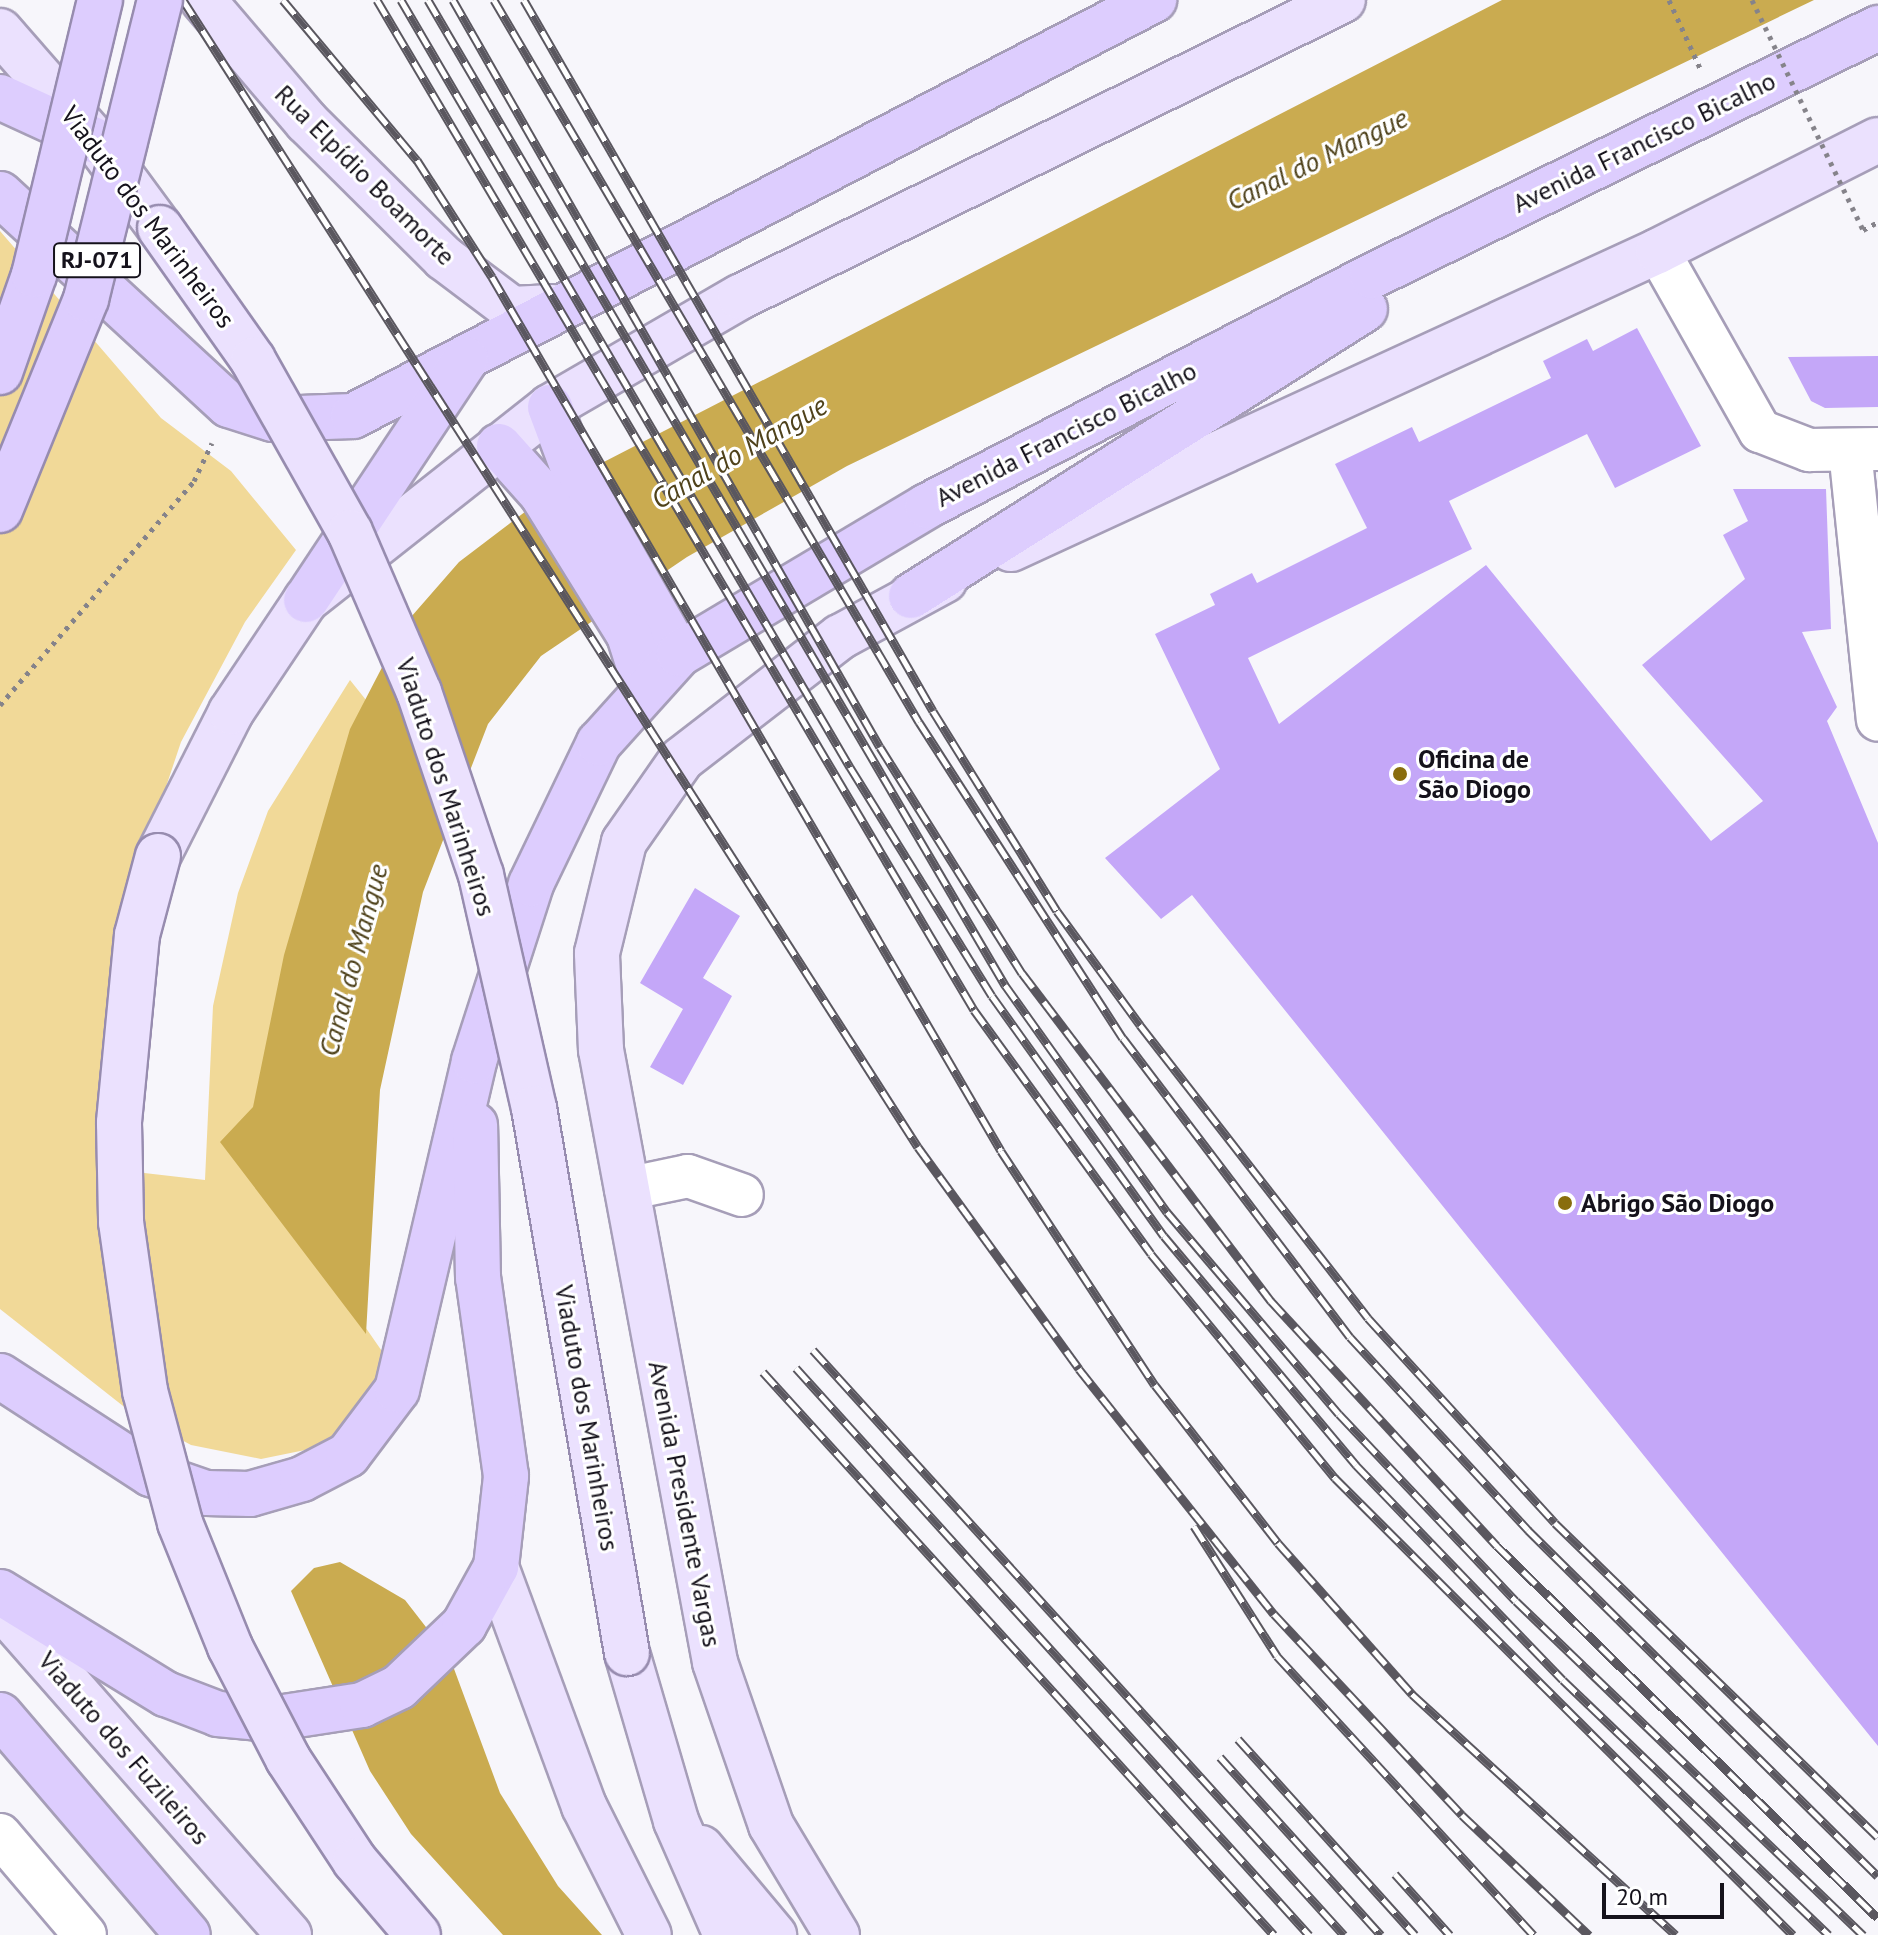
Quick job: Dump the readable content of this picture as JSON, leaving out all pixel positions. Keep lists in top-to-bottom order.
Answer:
{
  "streets": {
    "highway": ["Avenida Francisco Bicalho", "RJ-071"],
    "main road": [
      "Rua Elpídio Boamorte",
      "Viaduto dos Marinheiros",
      "Avenida Presidente Vargas",
      "Viaduto dos Fuzileiros"
    ]
  },
  "water": ["Canal do Mangue"],
  "places": ["Oficina de São Diogo", "Abrigo São Diogo"],
  "scale_bar": "20 m"
}
